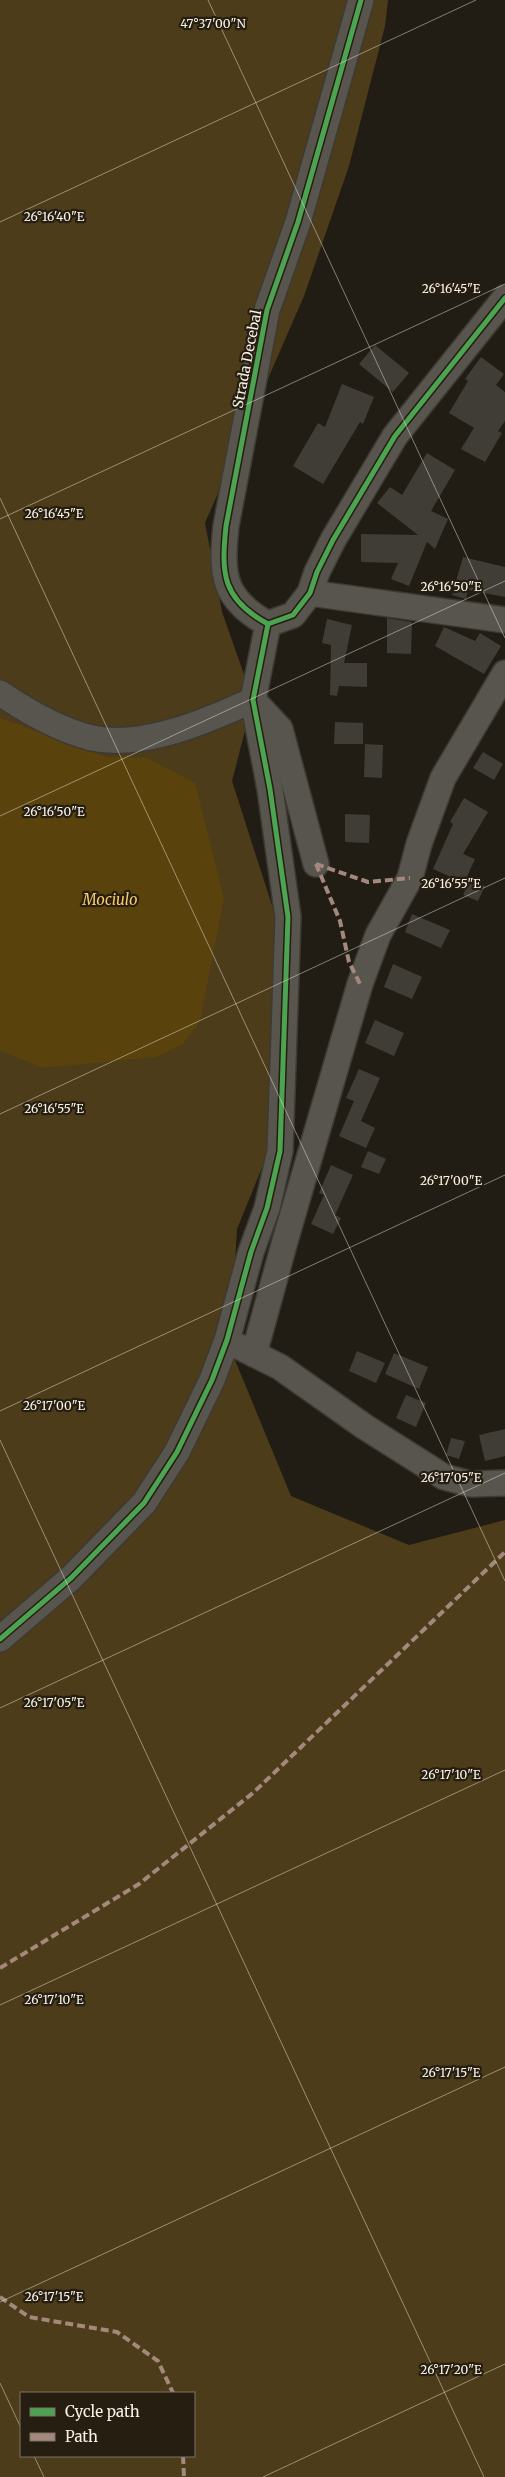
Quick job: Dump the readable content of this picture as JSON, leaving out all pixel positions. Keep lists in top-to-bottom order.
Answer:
{
  "streets": {
    "street": ["Strada Decebal"]
  },
  "water": ["Mociulo"],
  "legend": ["Cycle path", "Path"],
  "coordinates": [
    "47°37'00\"N",
    "26°16'40\"E",
    "26°16'45\"E",
    "26°16'50\"E",
    "26°16'55\"E",
    "26°17'00\"E",
    "26°17'05\"E",
    "26°17'10\"E",
    "26°17'15\"E",
    "26°17'20\"E"
  ]
}
